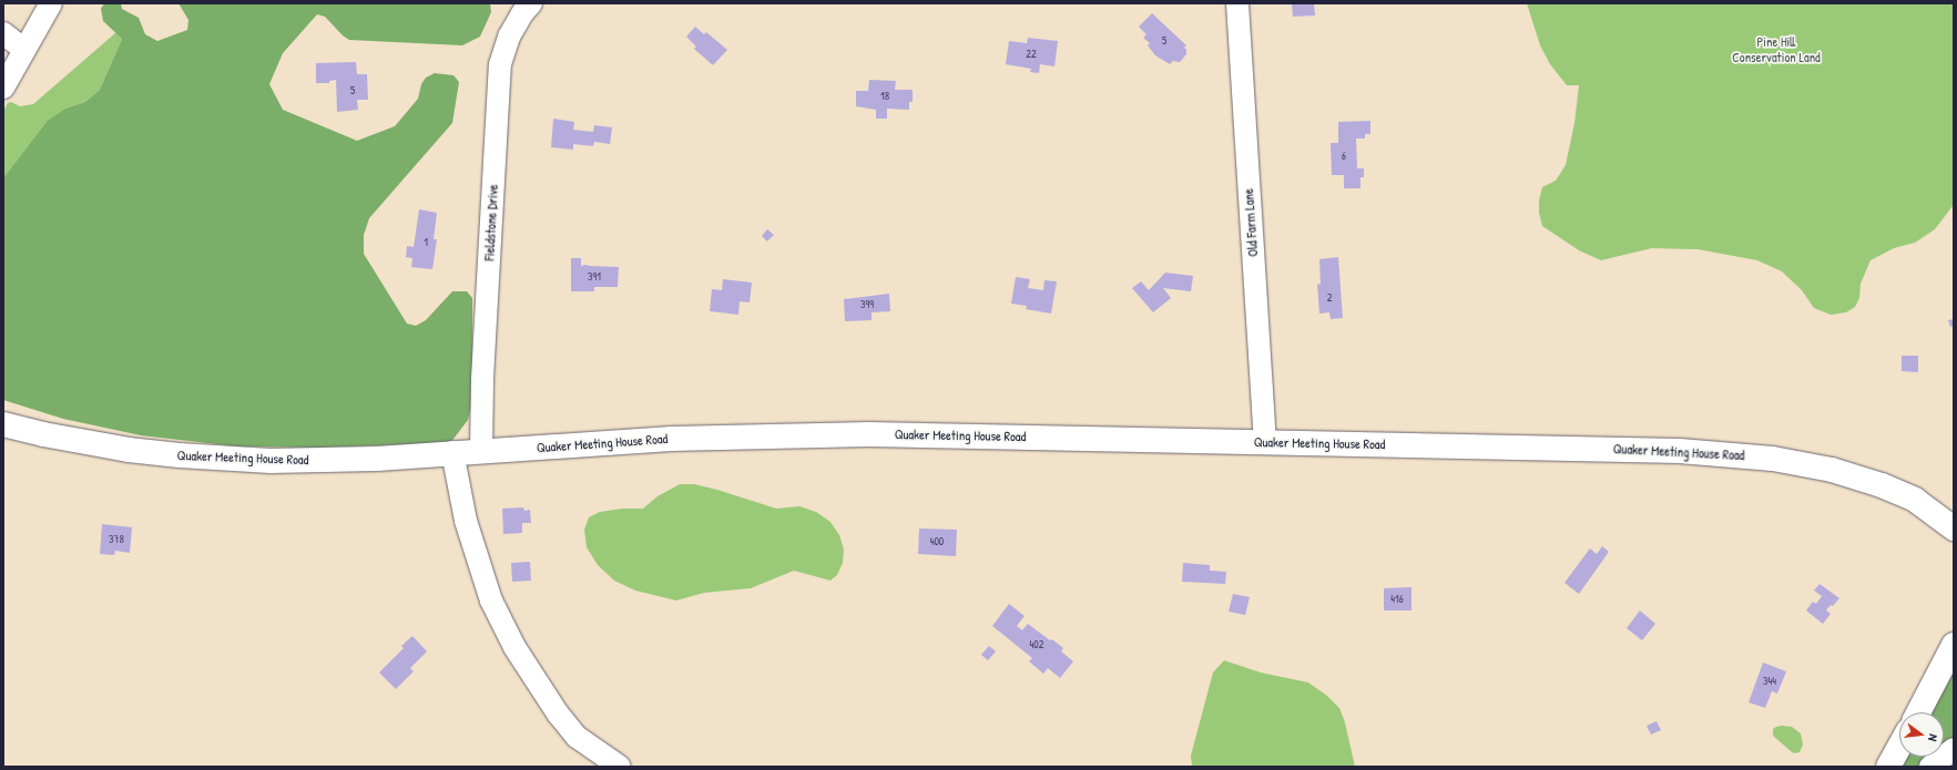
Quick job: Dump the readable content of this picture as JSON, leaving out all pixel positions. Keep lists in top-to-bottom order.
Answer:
{
  "streets": {
    "main road": ["Quaker Meeting House Road"],
    "street": ["Fieldstone Drive", "Old Farm Lane"]
  },
  "crossings": [
    ["Fieldstone Drive", "Quaker Meeting House Road"],
    ["Old Farm Lane", "Quaker Meeting House Road"]
  ],
  "parks": ["Pine Hill Conservation Land"],
  "house_numbers": [
    "5",
    "22",
    "5",
    "18",
    "6",
    "1",
    "391",
    "2",
    "399",
    "378",
    "400",
    "416",
    "402",
    "344"
  ],
  "north": "right"
}
